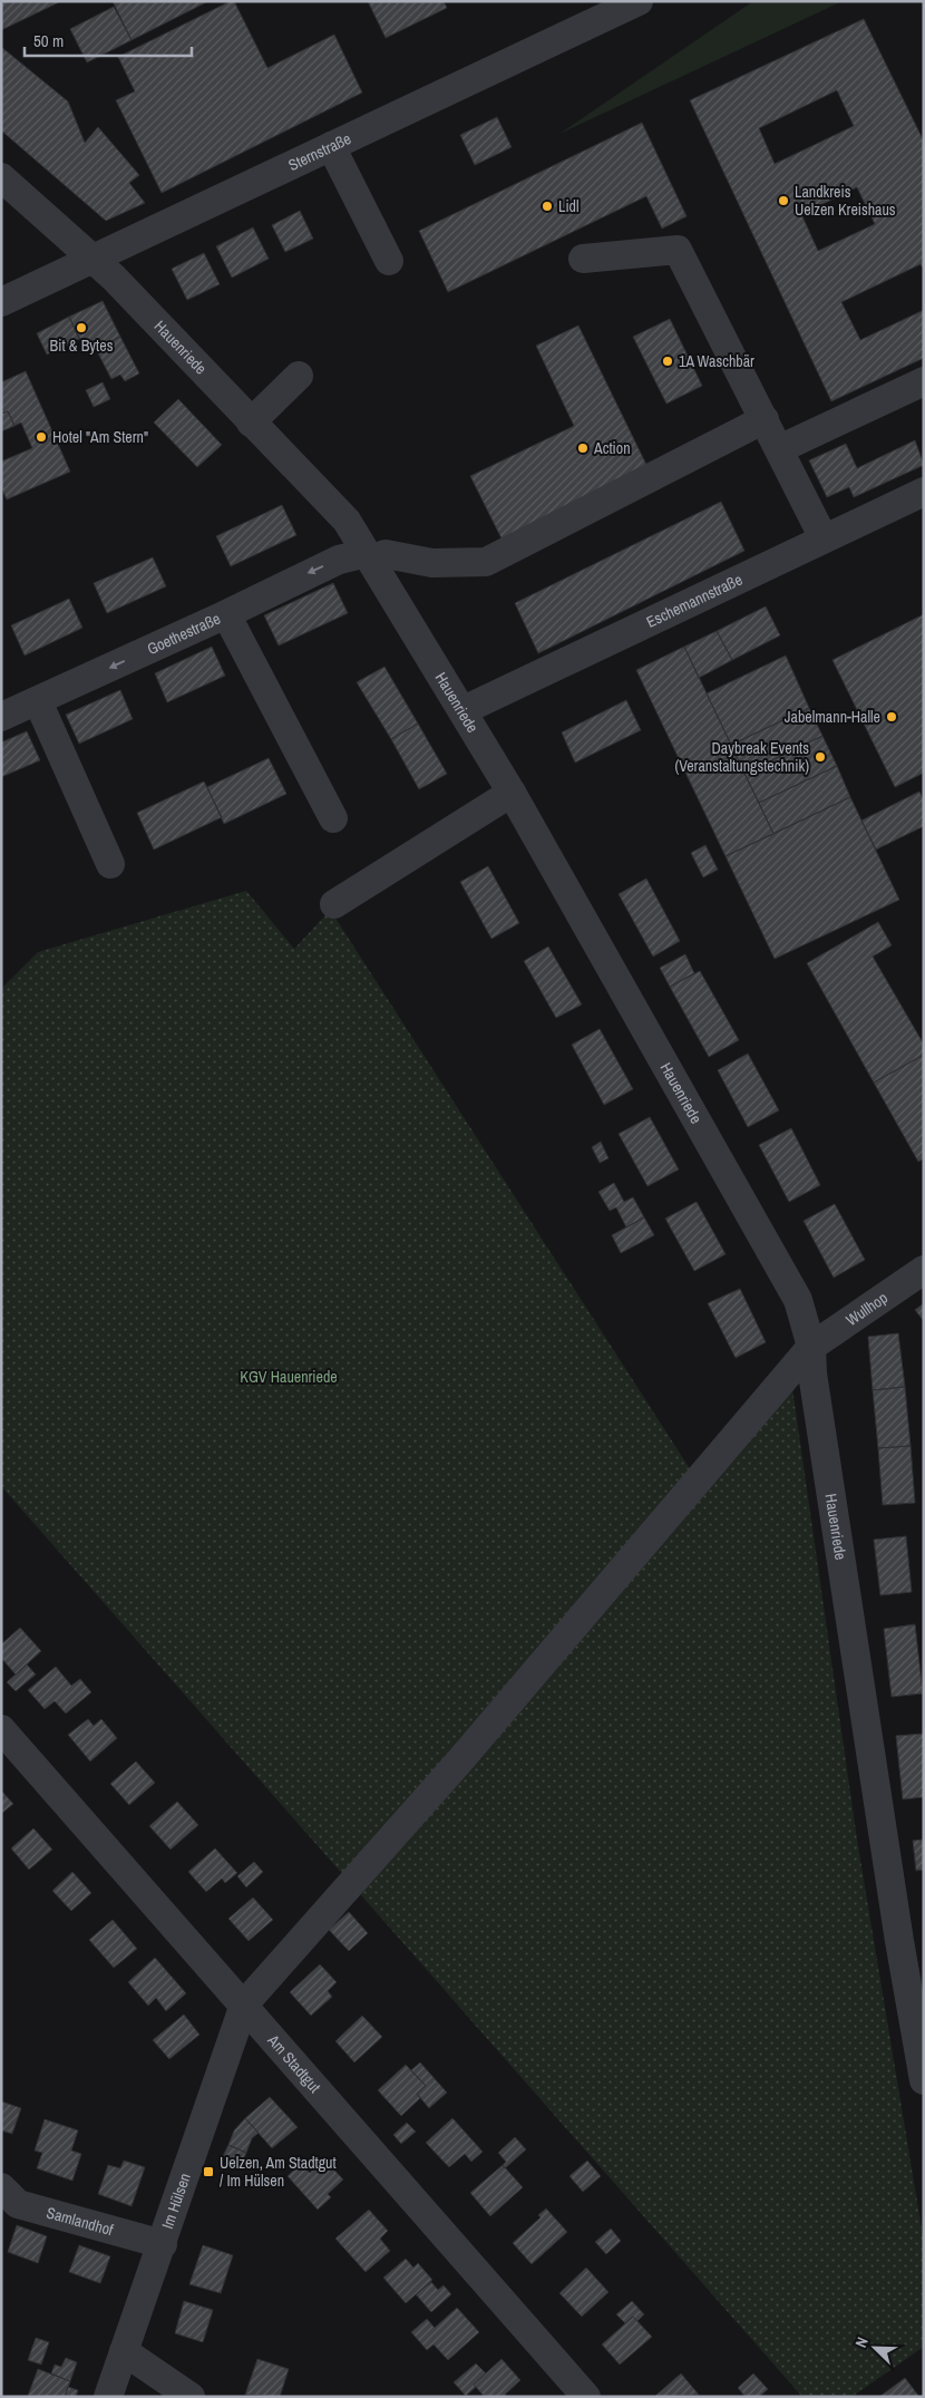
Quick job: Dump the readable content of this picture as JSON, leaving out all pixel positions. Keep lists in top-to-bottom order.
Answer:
{
  "streets": {
    "street": [
      "Sternstraße",
      "Hauenriede",
      "Eschemannstraße",
      "Goethestraße",
      "Wullhop",
      "Am Stadtgut",
      "Im Hülsen",
      "Samlandhof"
    ]
  },
  "crossings": [
    ["Sternstraße", "Hauenriede"],
    ["Hauenriede", "Eschemannstraße"],
    ["Hauenriede", "Goethestraße"],
    ["Hauenriede", "Wullhop"],
    ["Wullhop", "Am Stadtgut"],
    ["Wullhop", "Im Hülsen"],
    ["Am Stadtgut", "Im Hülsen"],
    ["Im Hülsen", "Samlandhof"]
  ],
  "one_way": ["Goethestraße"],
  "parks": ["KGV Hauenriede"],
  "places": {
    "other": [
      "Landkreis Uelzen Kreishaus",
      "Lidl",
      "Bit & Bytes",
      "1A Waschbär",
      "Hotel \"Am Stern\"",
      "Action",
      "Jabelmann-Halle",
      "Daybreak Events (Veranstaltungstechnik)"
    ],
    "transit": ["Uelzen, Am Stadtgut / Im Hülsen"]
  },
  "scale_bar": "50 m",
  "north": "top left"
}
